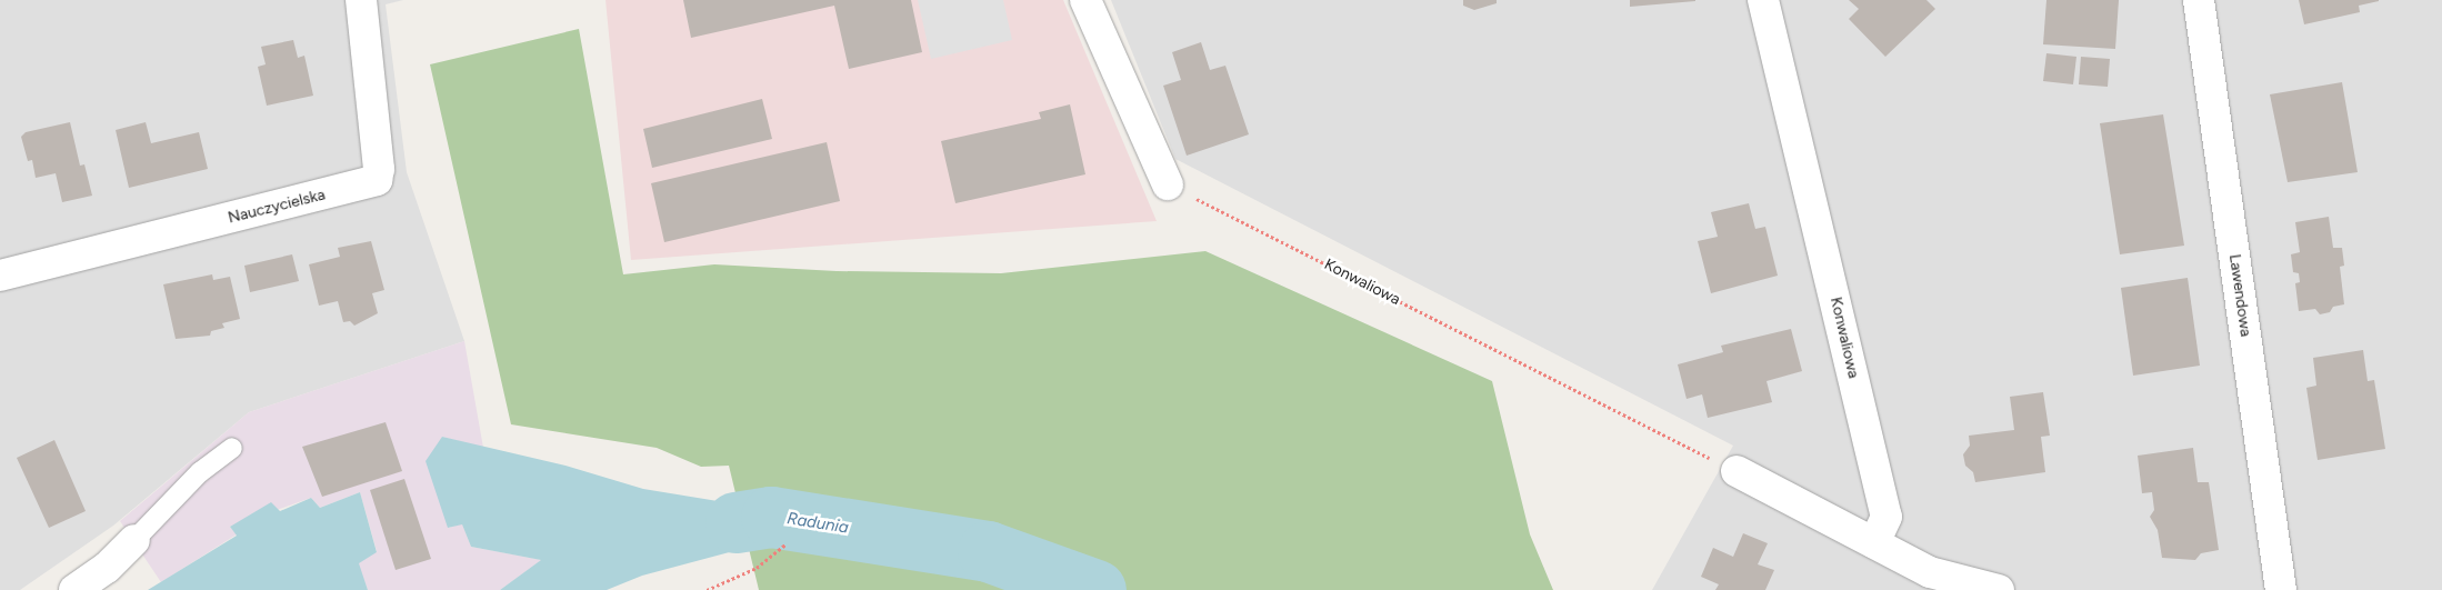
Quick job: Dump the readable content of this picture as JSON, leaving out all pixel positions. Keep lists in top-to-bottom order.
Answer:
{
  "streets": {
    "street": ["Nauczycielska", "Konwaliowa", "Lawendowa"]
  },
  "water": ["Radunia"]
}
